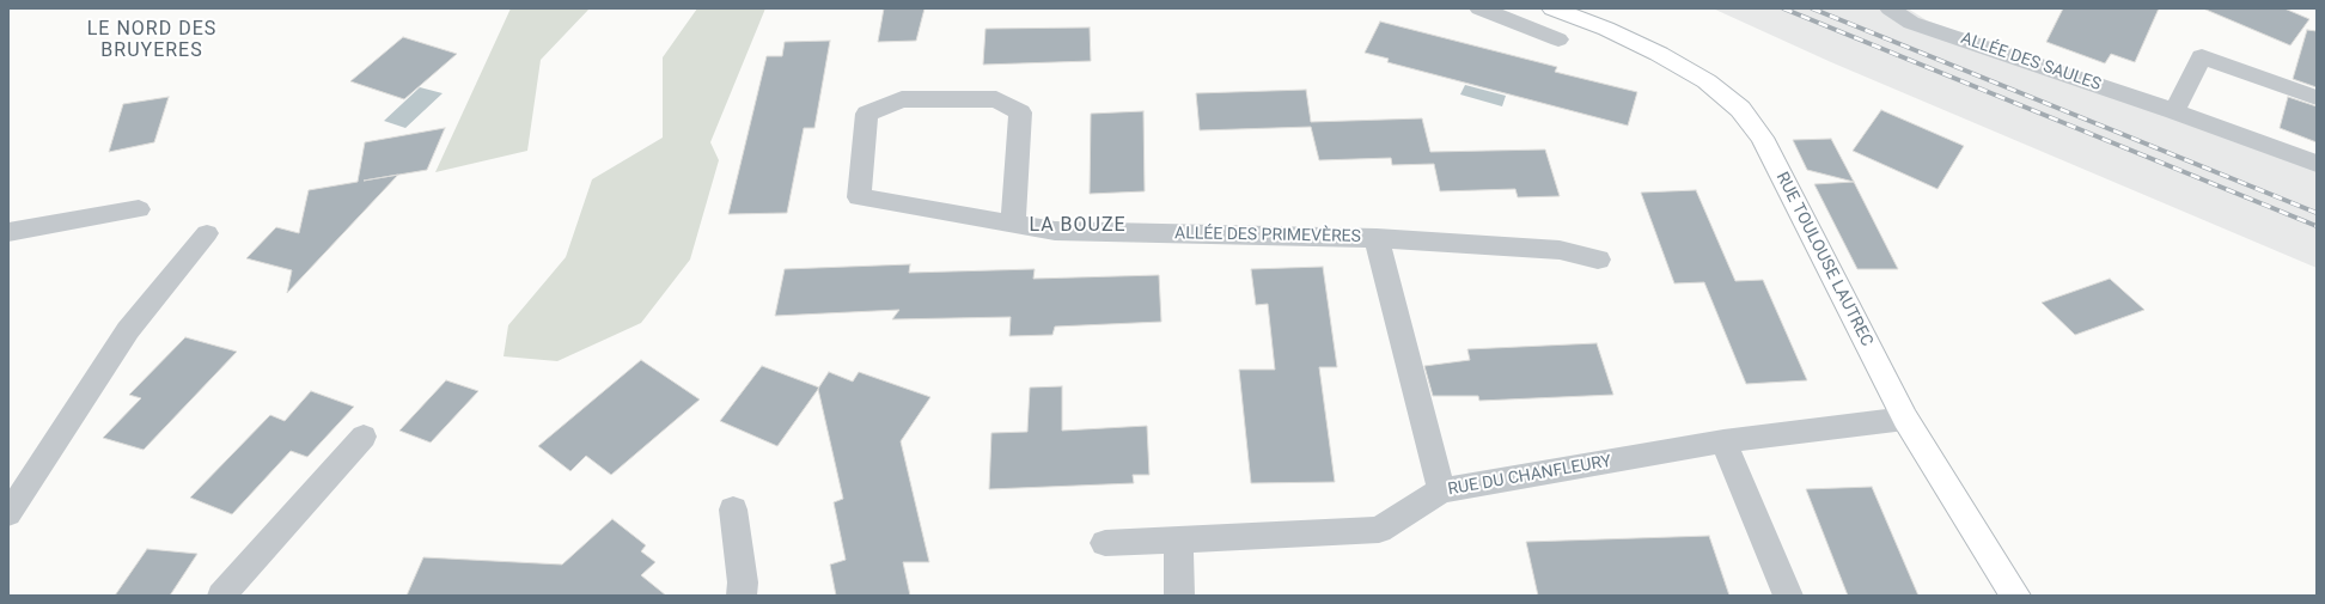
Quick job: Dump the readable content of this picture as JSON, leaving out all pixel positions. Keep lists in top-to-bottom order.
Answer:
{
  "streets": {
    "street": [
      "ALLÉE DES SAULES",
      "ALLÉE DES PRIMEVÈRES",
      "RUE TOULOUSE LAUTREC",
      "RUE DU CHANFLEURY"
    ]
  },
  "crossings": [
    ["ALLÉE DES PRIMEVÈRES", "RUE DU CHANFLEURY"],
    ["RUE TOULOUSE LAUTREC", "RUE DU CHANFLEURY"]
  ],
  "districts": ["LE NORD DES BRUYERES", "LA BOUZE"]
}
